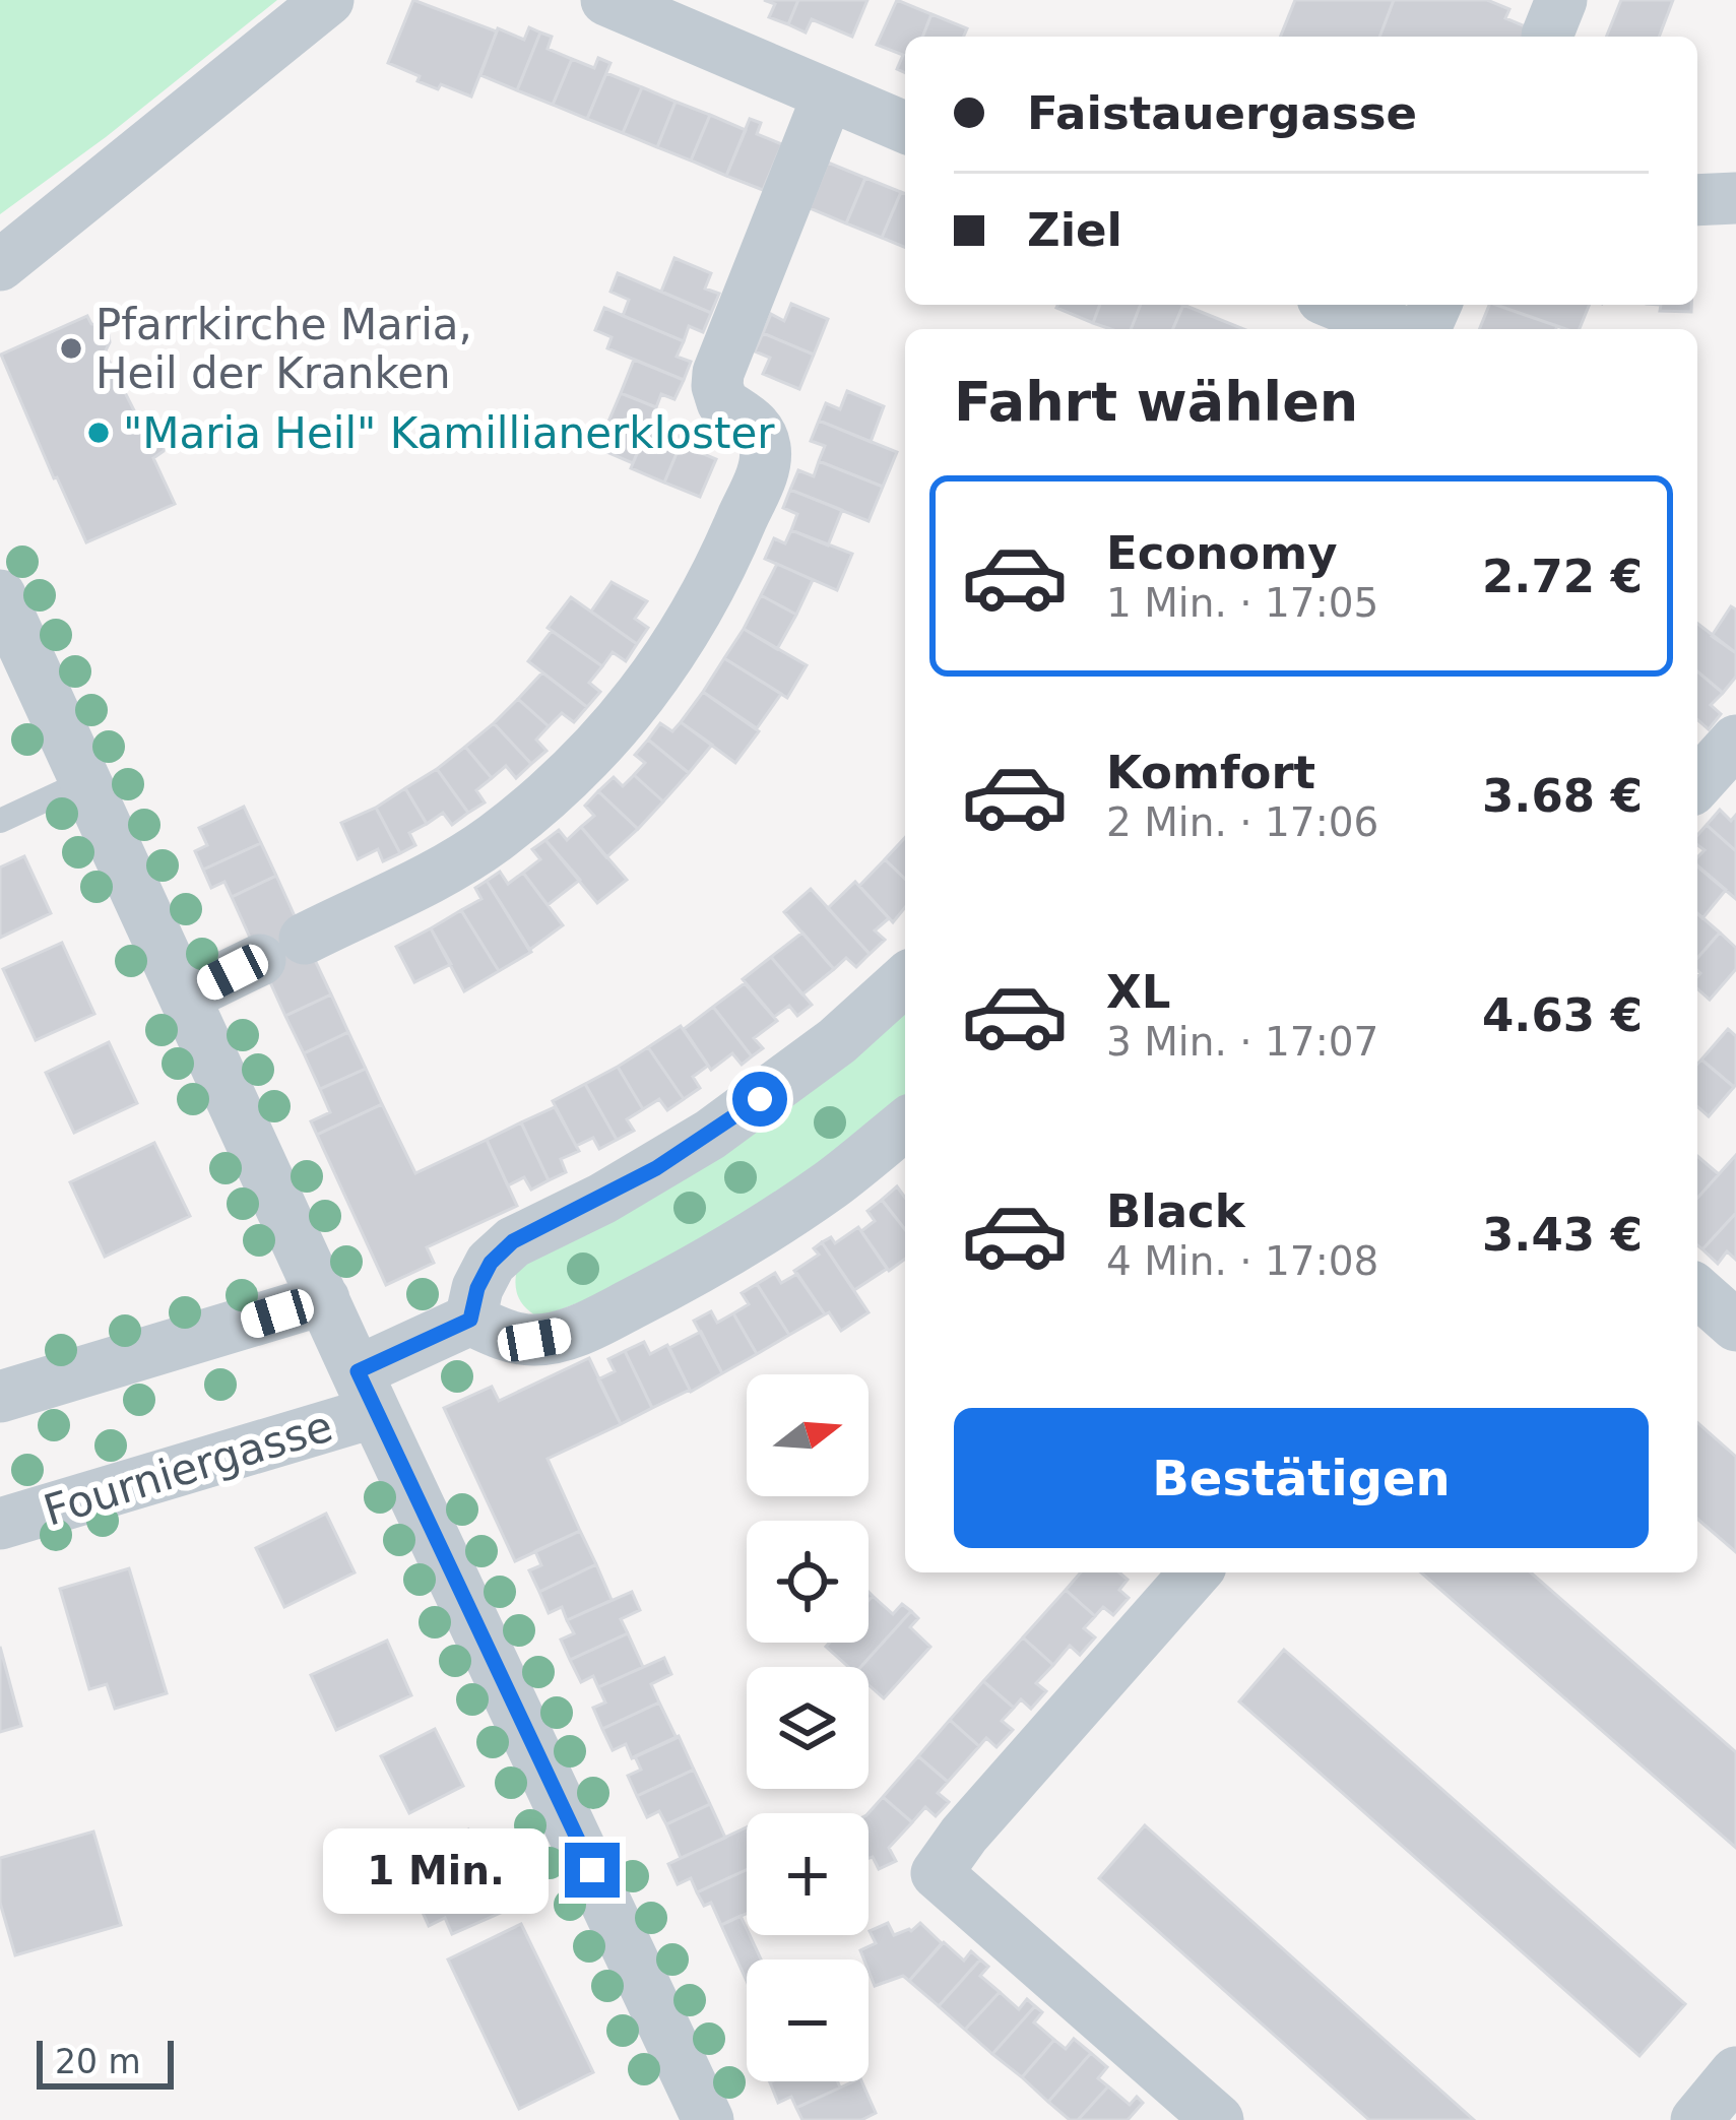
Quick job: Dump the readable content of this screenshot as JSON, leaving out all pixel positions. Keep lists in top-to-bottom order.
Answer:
{
  "streets": {
    "street": ["Fourniergasse"]
  },
  "places": ["Pfarrkirche Maria, Heil der Kranken", "\"Maria Heil\" Kamillianerkloster"],
  "scale_bar": "20 m",
  "north": "right",
  "page": {
    "banner": ["Faistauergasse", "Ziel"],
    "heading": "Fahrt wählen",
    "list": [
      {
        "name": "Economy",
        "note": "1 Min. · 17:05",
        "value": "2.72 €"
      },
      {
        "name": "Komfort",
        "note": "2 Min. · 17:06",
        "value": "3.68 €"
      },
      {
        "name": "XL",
        "note": "3 Min. · 17:07",
        "value": "4.63 €"
      },
      {
        "name": "Black",
        "note": "4 Min. · 17:08",
        "value": "3.43 €"
      }
    ],
    "map_buttons": ["+", "−"],
    "buttons": "Bestätigen",
    "bubble": "1 Min.",
    "scale": "20 m"
  }
}
